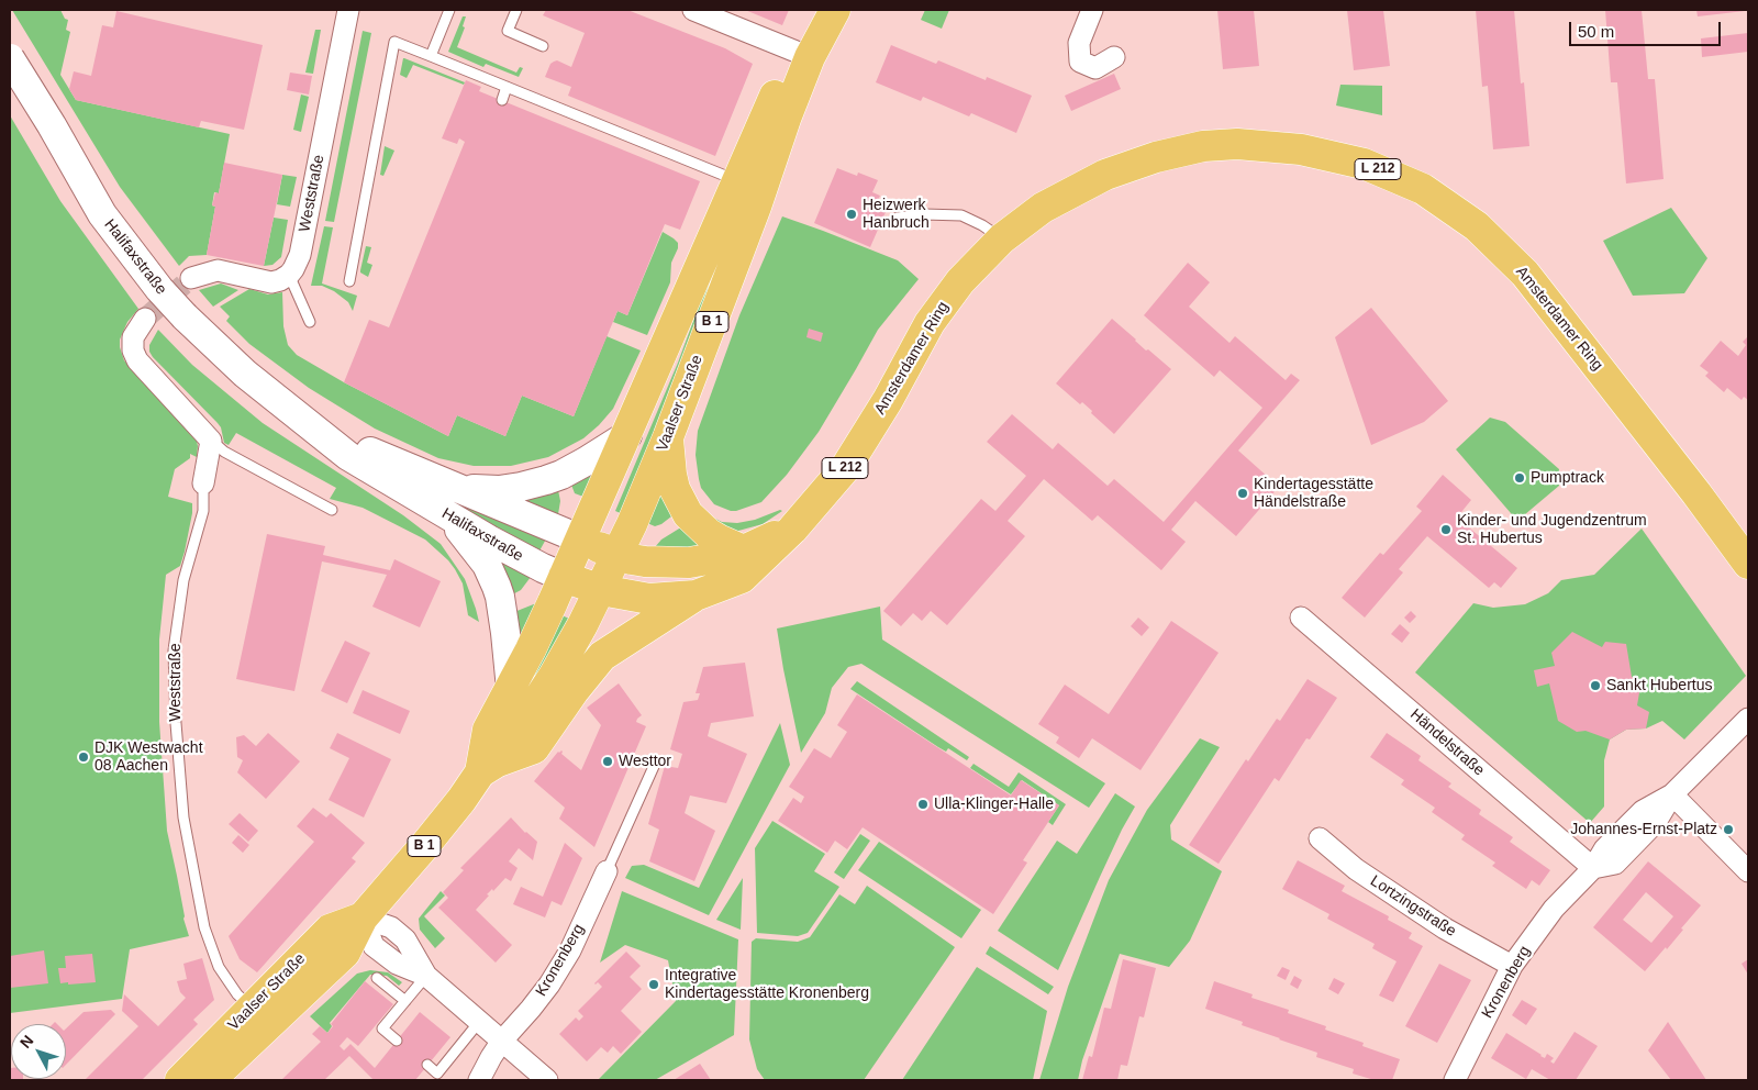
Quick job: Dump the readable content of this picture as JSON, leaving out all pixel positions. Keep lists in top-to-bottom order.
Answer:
{
  "streets": {
    "main road": [
      "L 212",
      "Halifaxstraße",
      "Amsterdamer Ring",
      "B 1",
      "Vaalser Straße"
    ],
    "street": [
      "Weststraße",
      "Händelstraße",
      "Lortzingstraße",
      "Kronenberg"
    ]
  },
  "crossings": [
    ["Weststraße", "Vaalser Straße"],
    ["Halifaxstraße", "Amsterdamer Ring"],
    ["Halifaxstraße", "Vaalser Straße"],
    ["Amsterdamer Ring", "Vaalser Straße"],
    ["Händelstraße", "Kronenberg"],
    ["Lortzingstraße", "Kronenberg"]
  ],
  "places": [
    "Heizwerk Hanbruch",
    "Pumptrack",
    "Kindertagesstätte Händelstraße",
    "Kinder- und Jugendzentrum St. Hubertus",
    "Sankt Hubertus",
    "DJK Westwacht 08 Aachen",
    "Westtor",
    "Ulla-Klinger-Halle",
    "Johannes-Ernst-Platz",
    "Integrative Kindertagesstätte Kronenberg"
  ],
  "scale_bar": "50 m",
  "north": "top left"
}
